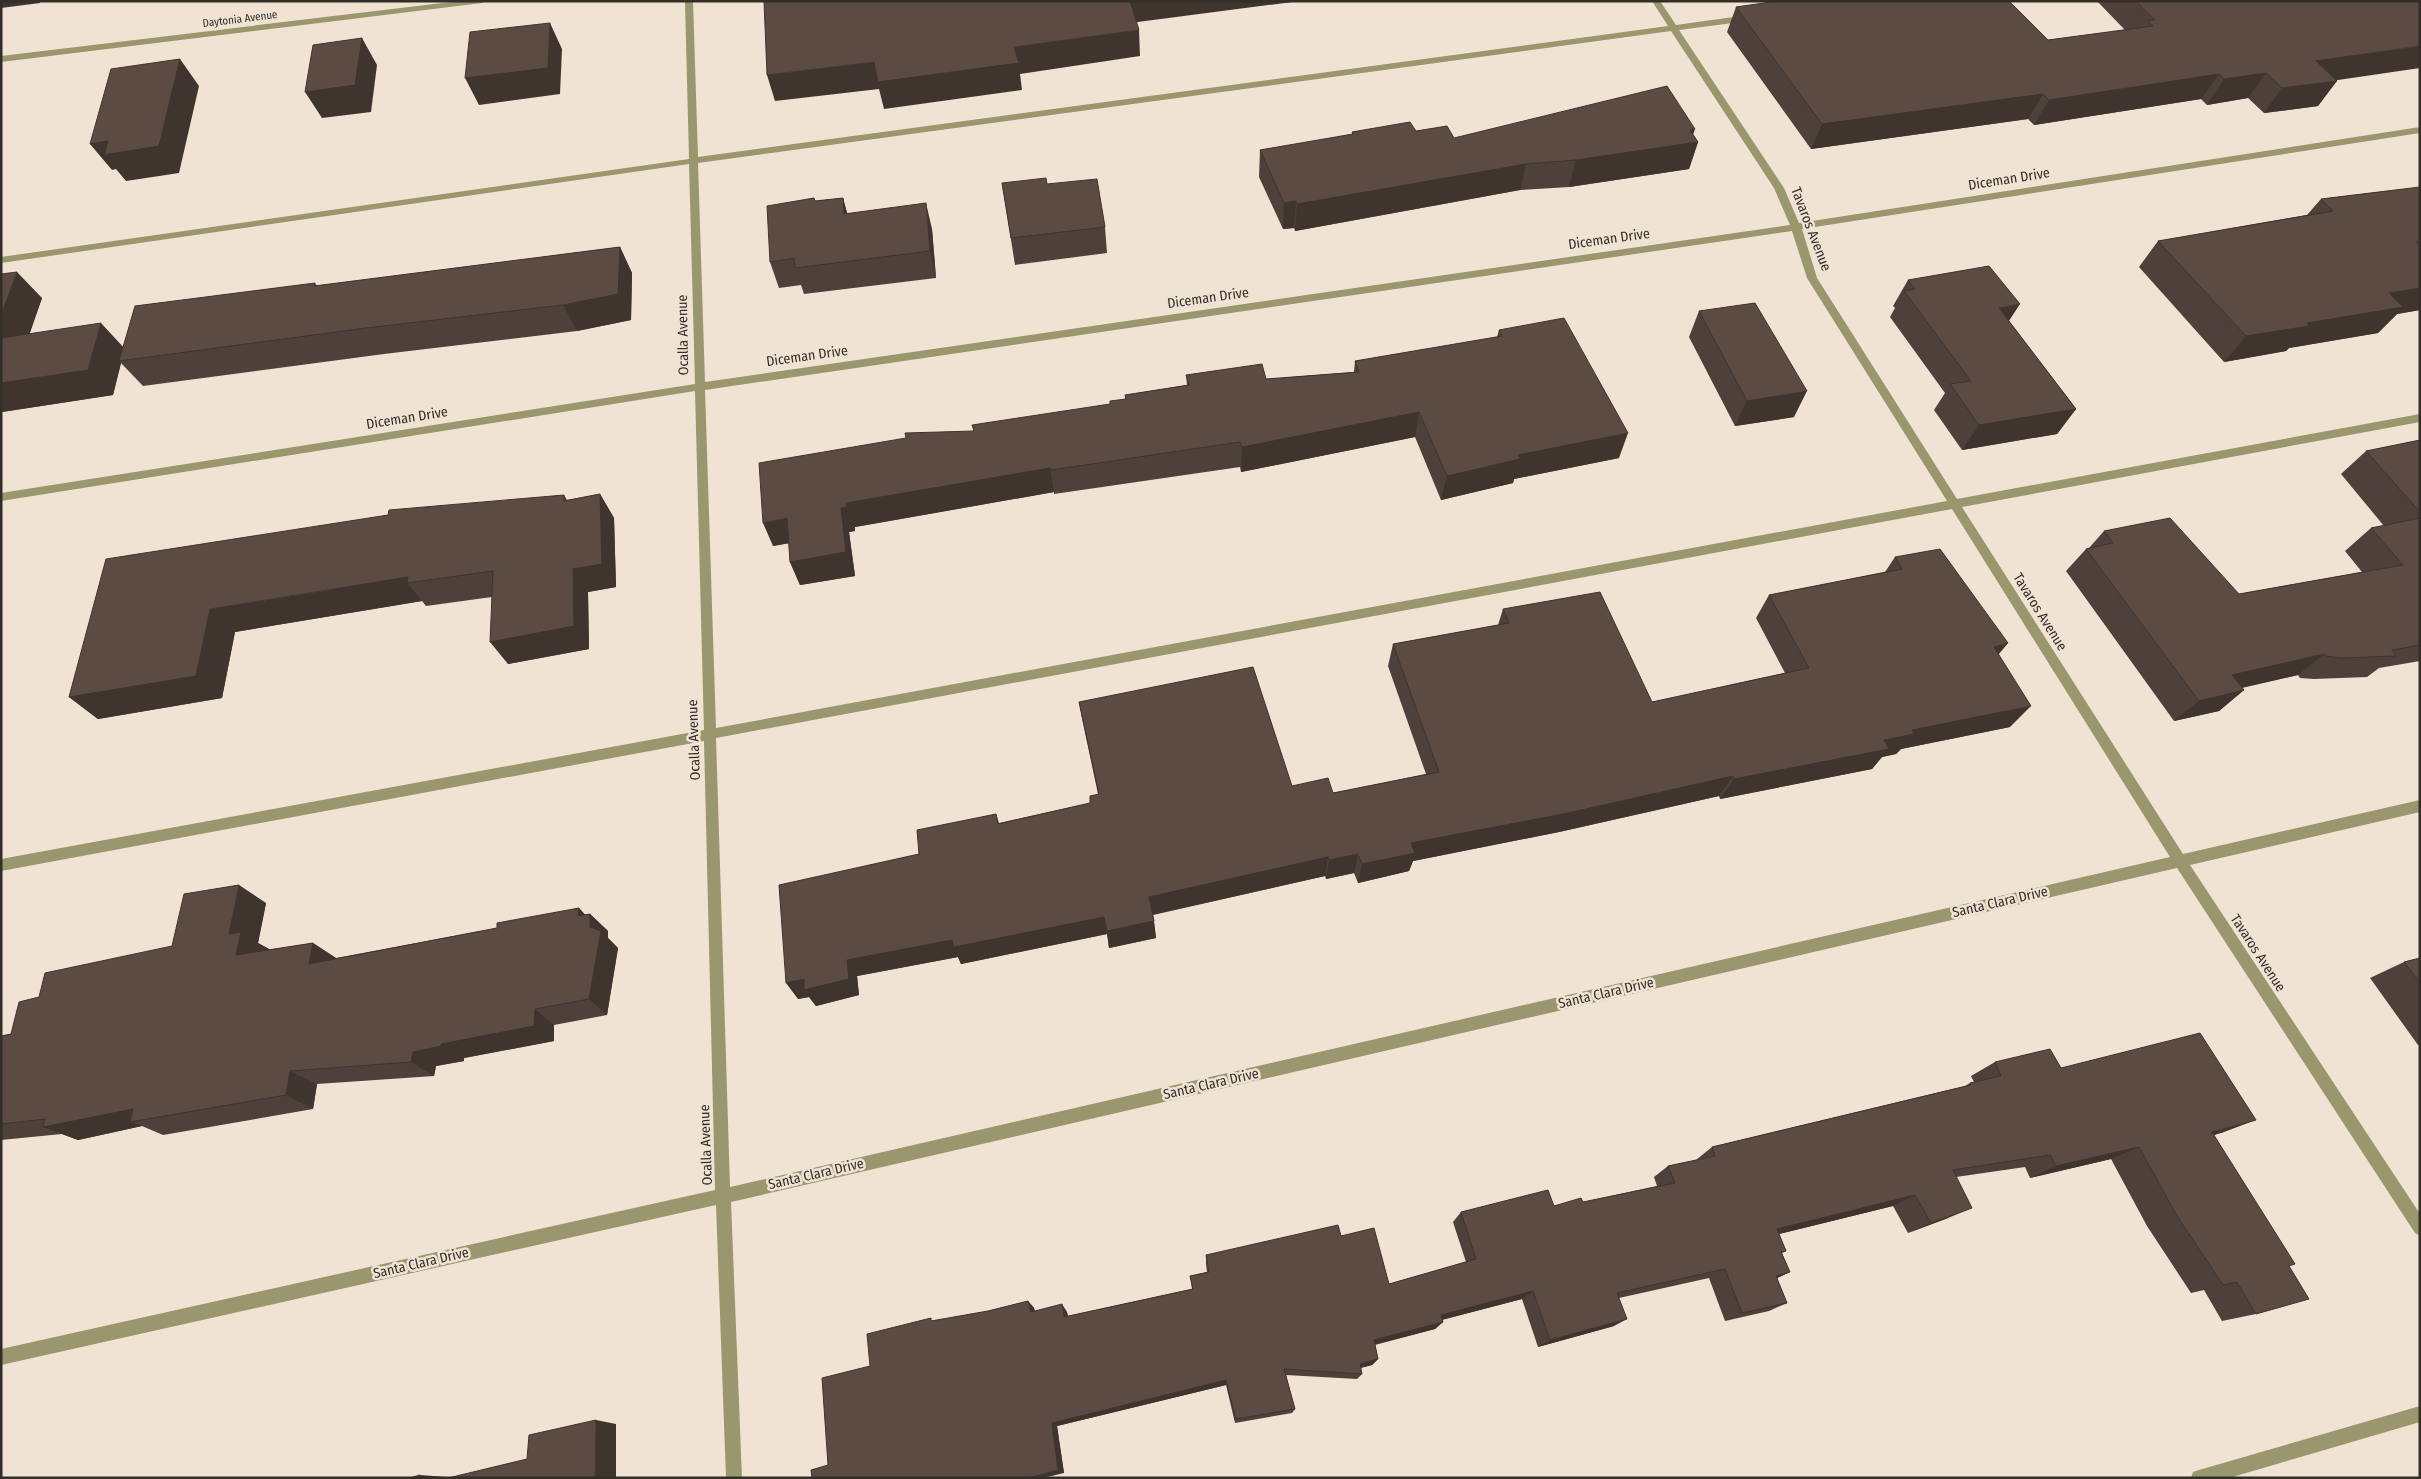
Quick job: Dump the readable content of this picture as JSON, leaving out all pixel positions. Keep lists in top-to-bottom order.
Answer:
{
  "streets": {
    "street": [
      "Daytonia Avenue",
      "Diceman Drive",
      "Tavaros Avenue",
      "Ocalla Avenue",
      "Santa Clara Drive"
    ]
  },
  "crossings": [
    ["Diceman Drive", "Tavaros Avenue"],
    ["Diceman Drive", "Ocalla Avenue"],
    ["Tavaros Avenue", "Santa Clara Drive"],
    ["Ocalla Avenue", "Santa Clara Drive"]
  ]
}
